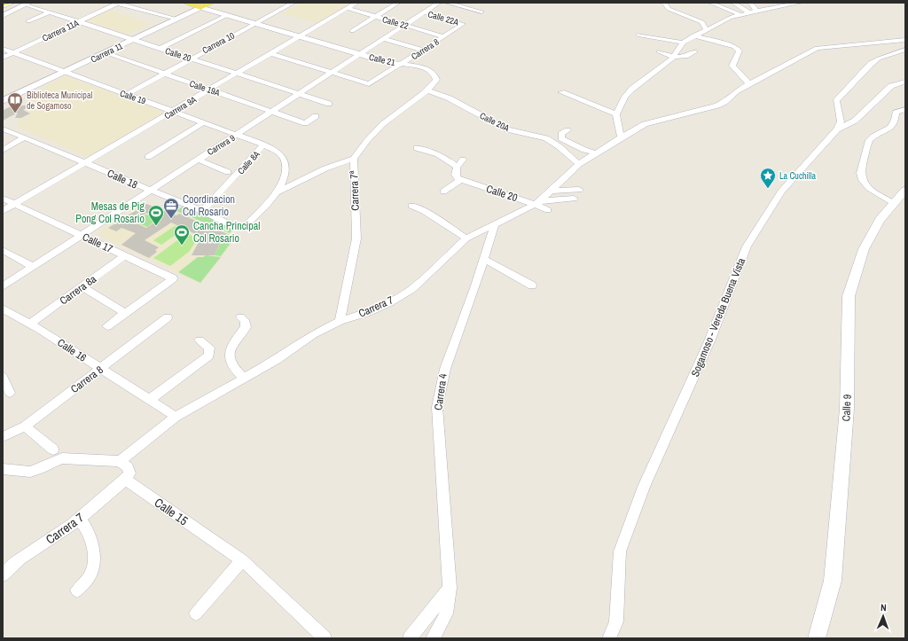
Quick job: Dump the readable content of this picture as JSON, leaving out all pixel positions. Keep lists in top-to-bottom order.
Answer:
{
  "streets": {
    "main road": ["Calle 21"],
    "street": [
      "Calle 22A",
      "Calle 22",
      "Carrera 11A",
      "Carrera 10",
      "Carrera 8",
      "Carrera 11",
      "Calle 20",
      "Calle 19A",
      "Calle 19",
      "Carrera 9A",
      "Calle 20A",
      "Carrera 9",
      "Calle 8A",
      "Calle 18",
      "Carrera 7ª",
      "Calle 17",
      "Carrera 8a",
      "Carrera 7",
      "Sogamoso - Vereda Buena Vista",
      "Calle 16",
      "Carrera 4",
      "Calle 9",
      "Calle 15"
    ]
  },
  "crossings": [
    ["Calle 22A", "Carrera 8"],
    ["Calle 22A", "Carrera 9"],
    ["Calle 22", "Carrera 8"],
    ["Calle 22", "Carrera 9A"],
    ["Calle 22", "Carrera 9"],
    ["Carrera 11A", "Calle 20"],
    ["Carrera 11A", "Calle 19"],
    ["Carrera 10", "Calle 20"],
    ["Carrera 10", "Calle 21"],
    ["Carrera 10", "Calle 19A"],
    ["Carrera 10", "Calle 19"],
    ["Carrera 8", "Calle 21"],
    ["Carrera 8", "Carrera 9"],
    ["Carrera 8", "Calle 16"],
    ["Carrera 11", "Calle 20"],
    ["Carrera 11", "Calle 21"],
    ["Carrera 11", "Calle 19A"],
    ["Carrera 11", "Calle 19"],
    ["Calle 20", "Carrera 9A"],
    ["Calle 20", "Carrera 9"],
    ["Calle 20", "Carrera 7"],
    ["Calle 21", "Carrera 9A"],
    ["Calle 21", "Carrera 9"],
    ["Calle 19A", "Carrera 9A"],
    ["Calle 19A", "Carrera 9"],
    ["Calle 19", "Carrera 9A"],
    ["Calle 19", "Carrera 9"],
    ["Calle 19", "Calle 8A"],
    ["Carrera 9A", "Calle 18"],
    ["Carrera 9A", "Calle 17"],
    ["Calle 20A", "Carrera 7ª"],
    ["Calle 20A", "Carrera 7"],
    ["Carrera 9", "Calle 18"],
    ["Carrera 9", "Calle 17"],
    ["Calle 8A", "Calle 18"],
    ["Carrera 7ª", "Carrera 7"],
    ["Calle 17", "Carrera 8a"],
    ["Carrera 8a", "Calle 16"],
    ["Carrera 7", "Calle 16"],
    ["Carrera 7", "Carrera 4"],
    ["Carrera 7", "Calle 15"]
  ],
  "places": {
    "library": ["Biblioteca Municipal de Sogamoso"],
    "place": ["La Cuchilla"],
    "office": ["Coordinacion Col Rosario"],
    "sports": ["Mesas de Pig Pong Col Rosario", "Cancha Principal Col Rosario"]
  },
  "north": "top"
}
